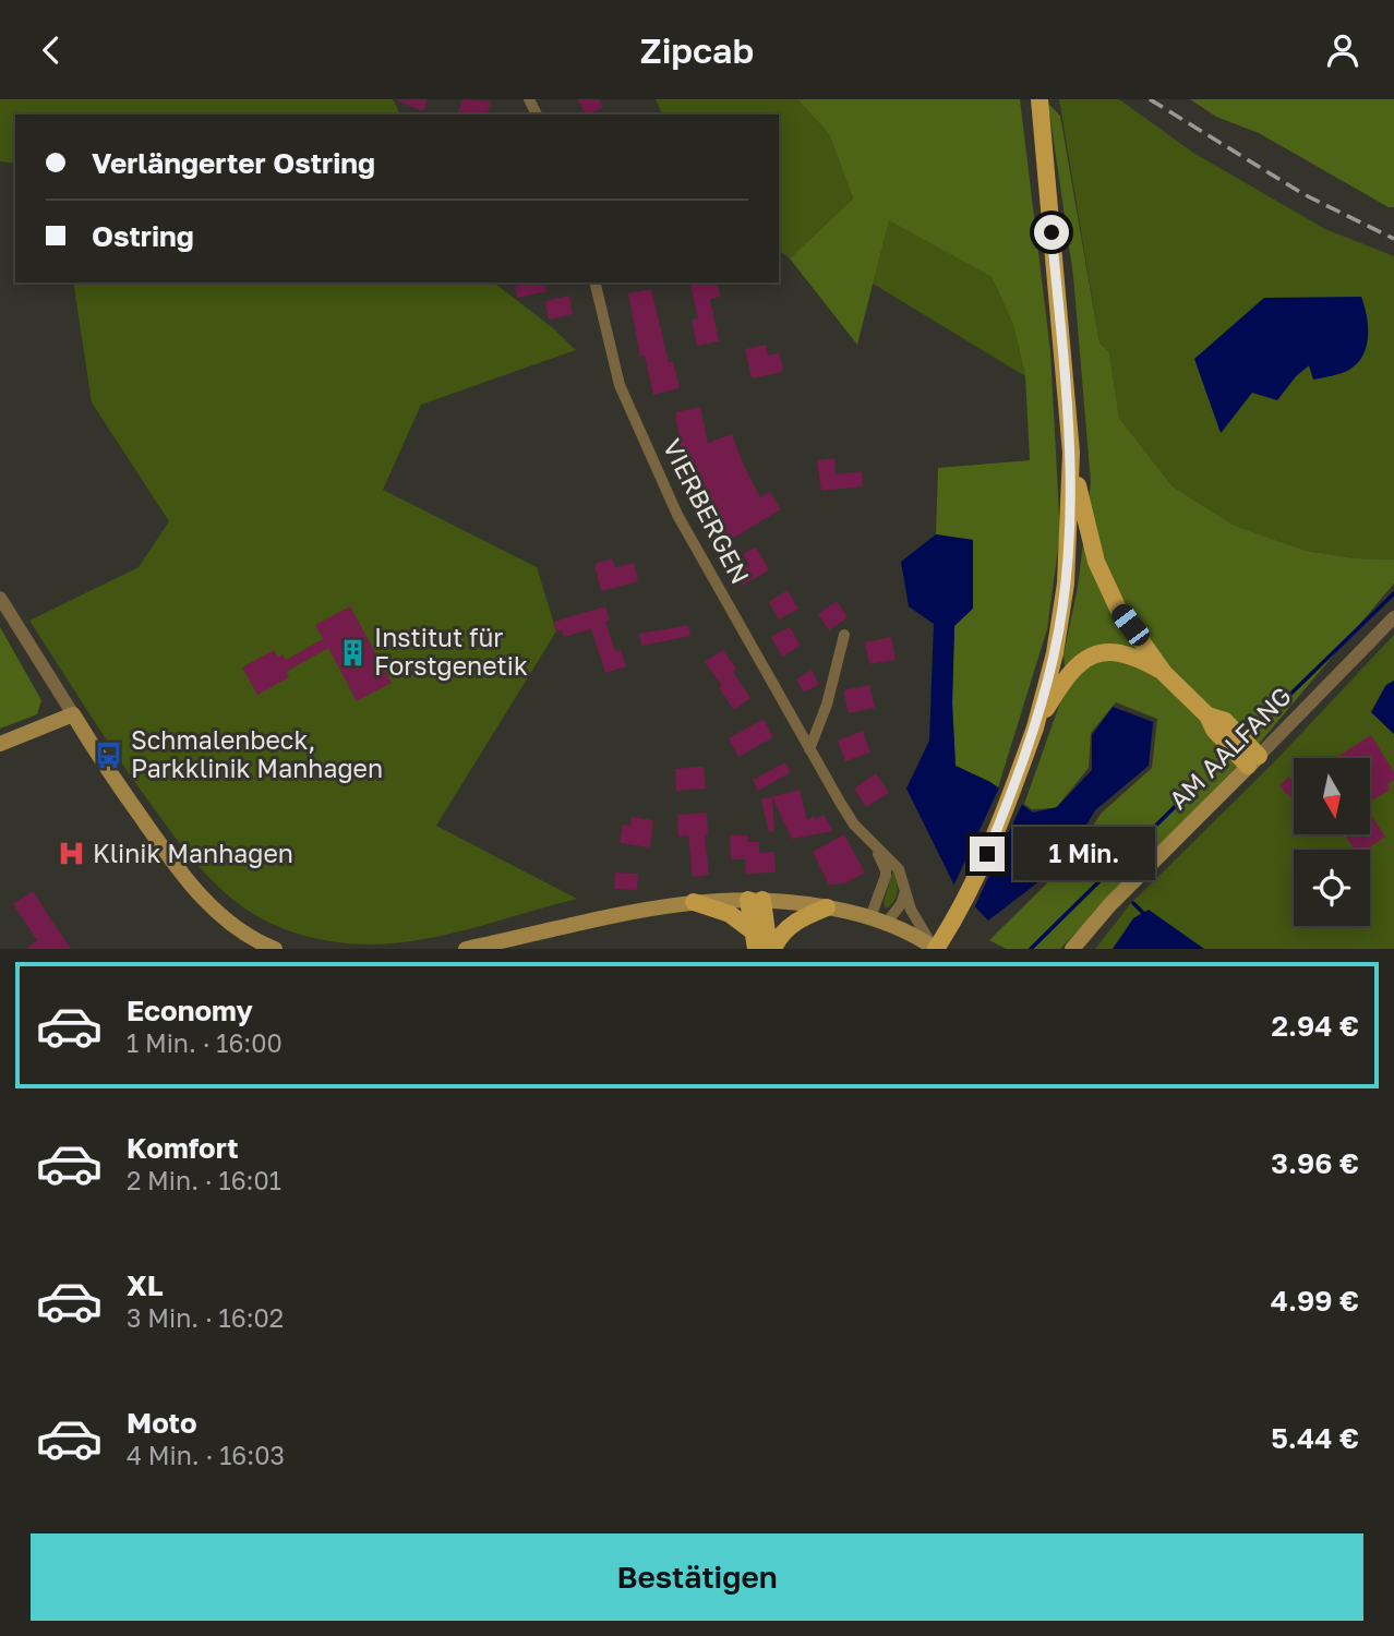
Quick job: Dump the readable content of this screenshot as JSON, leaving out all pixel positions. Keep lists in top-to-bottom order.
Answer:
{
  "streets": {
    "main road": ["AM AALFANG"],
    "street": ["VIERBERGEN"]
  },
  "places": {
    "building": ["Institut für Forstgenetik"],
    "bus stop": ["Schmalenbeck, Parkklinik Manhagen"],
    "hospital": ["Klinik Manhagen"]
  },
  "north": "bottom",
  "page": {
    "header": "Zipcab",
    "banner": ["Verlängerter Ostring", "Ostring"],
    "bubble": "1 Min.",
    "list": [
      {
        "name": "Economy",
        "note": "1 Min. · 16:00",
        "value": "2.94 €"
      },
      {
        "name": "Komfort",
        "note": "2 Min. · 16:01",
        "value": "3.96 €"
      },
      {
        "name": "XL",
        "note": "3 Min. · 16:02",
        "value": "4.99 €"
      },
      {
        "name": "Moto",
        "note": "4 Min. · 16:03",
        "value": "5.44 €"
      }
    ],
    "buttons": "Bestätigen"
  }
}
